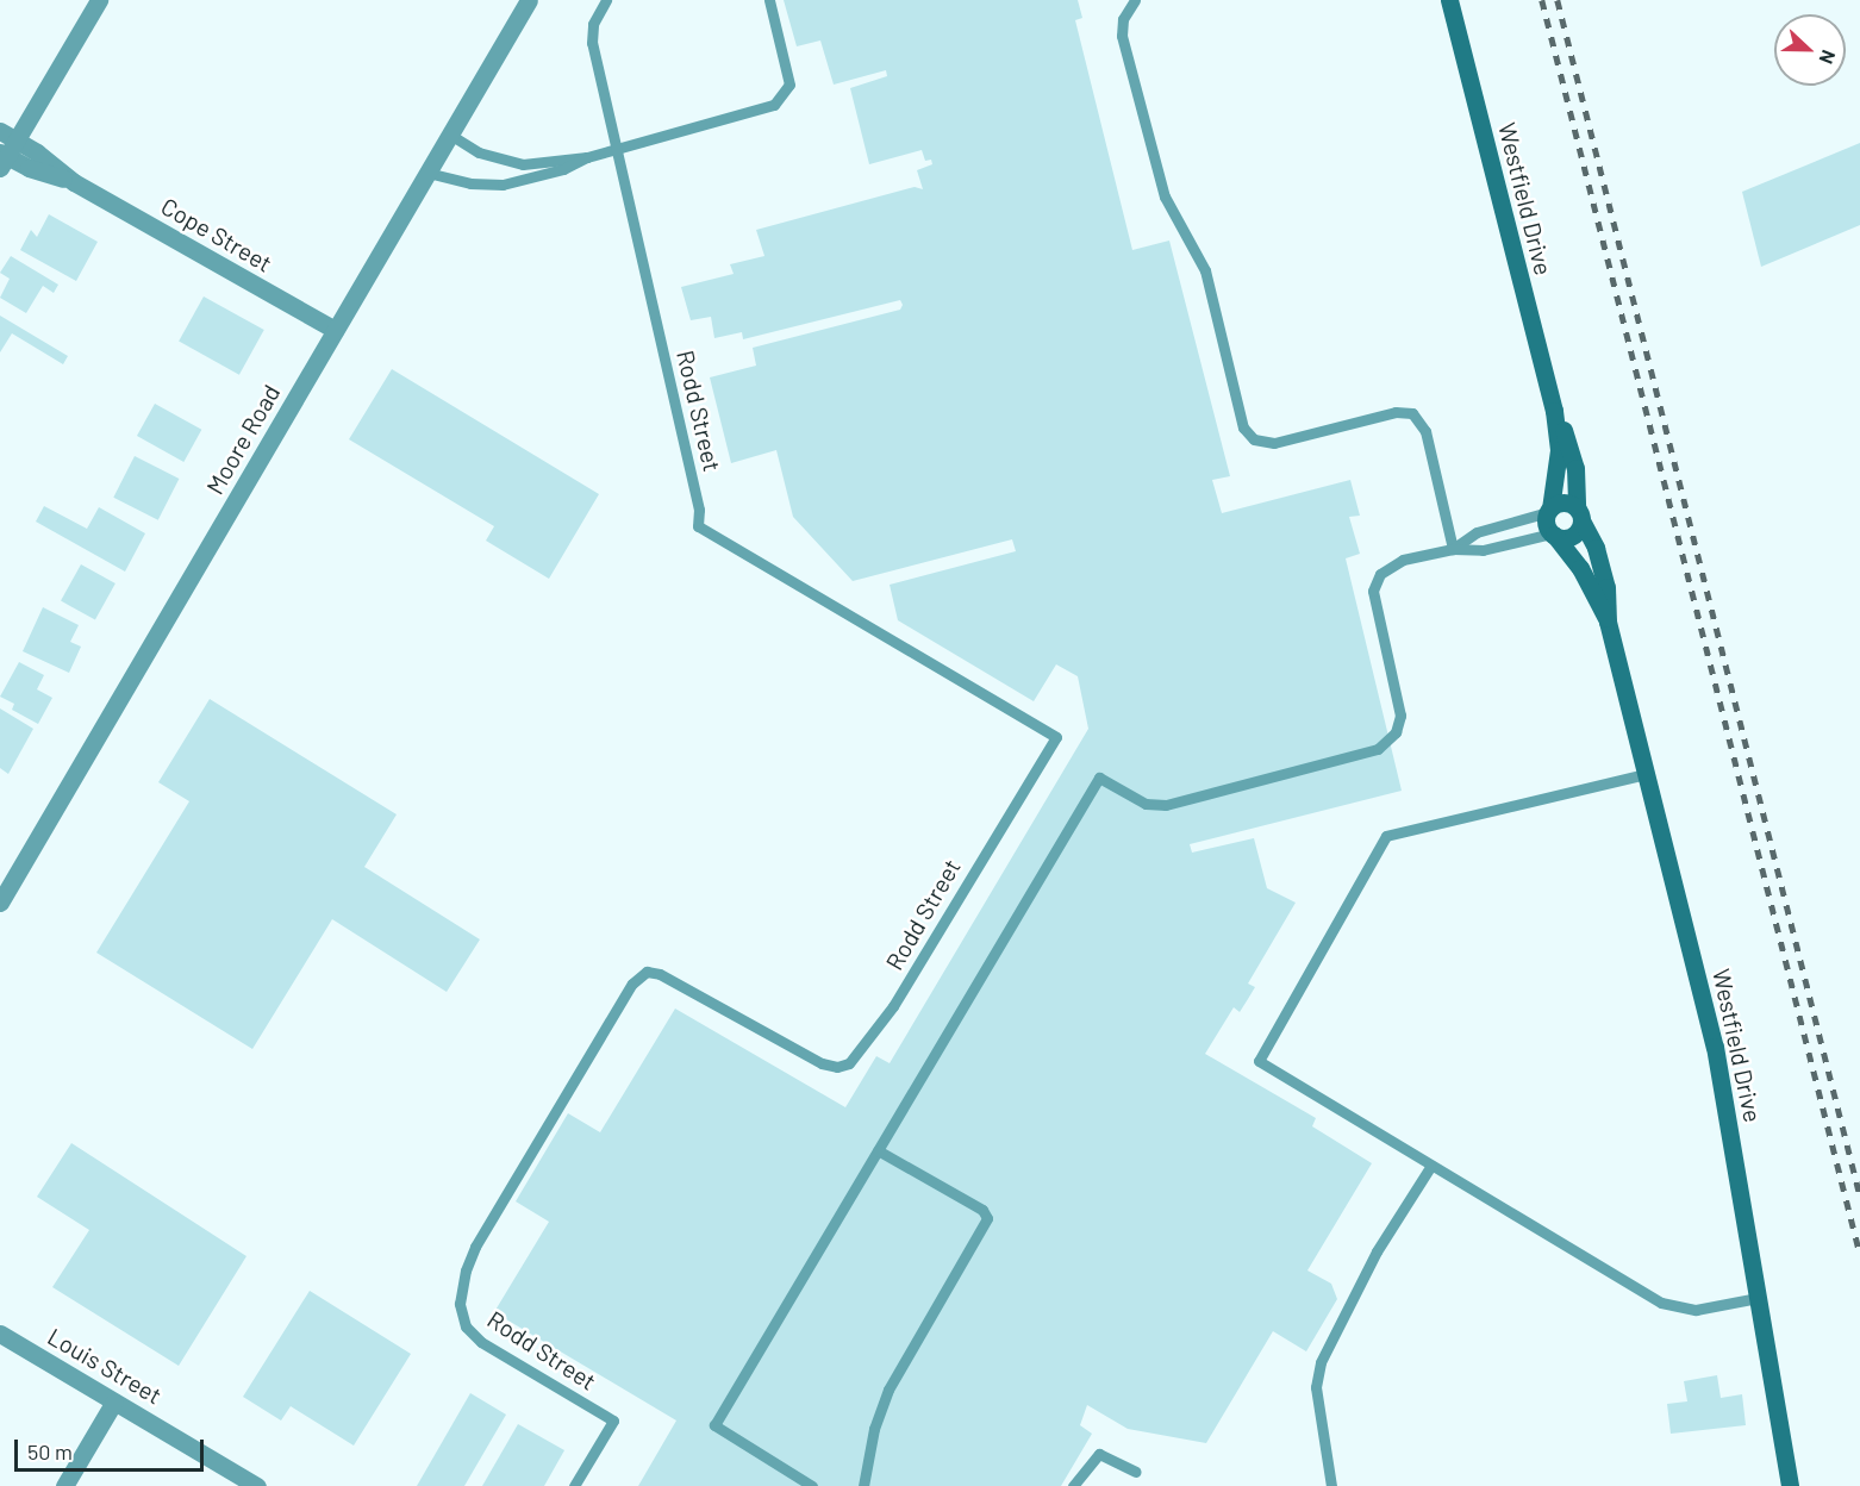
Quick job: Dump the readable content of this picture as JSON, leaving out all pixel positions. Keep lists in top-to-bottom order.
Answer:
{
  "streets": {
    "main road": ["Westfield Drive"],
    "street": ["Cope Street", "Moore Road", "Louis Street"],
    "lane": ["Rodd Street"]
  },
  "crossings": [
    ["Cope Street", "Moore Road"]
  ],
  "scale_bar": "50 m",
  "north": "right"
}
